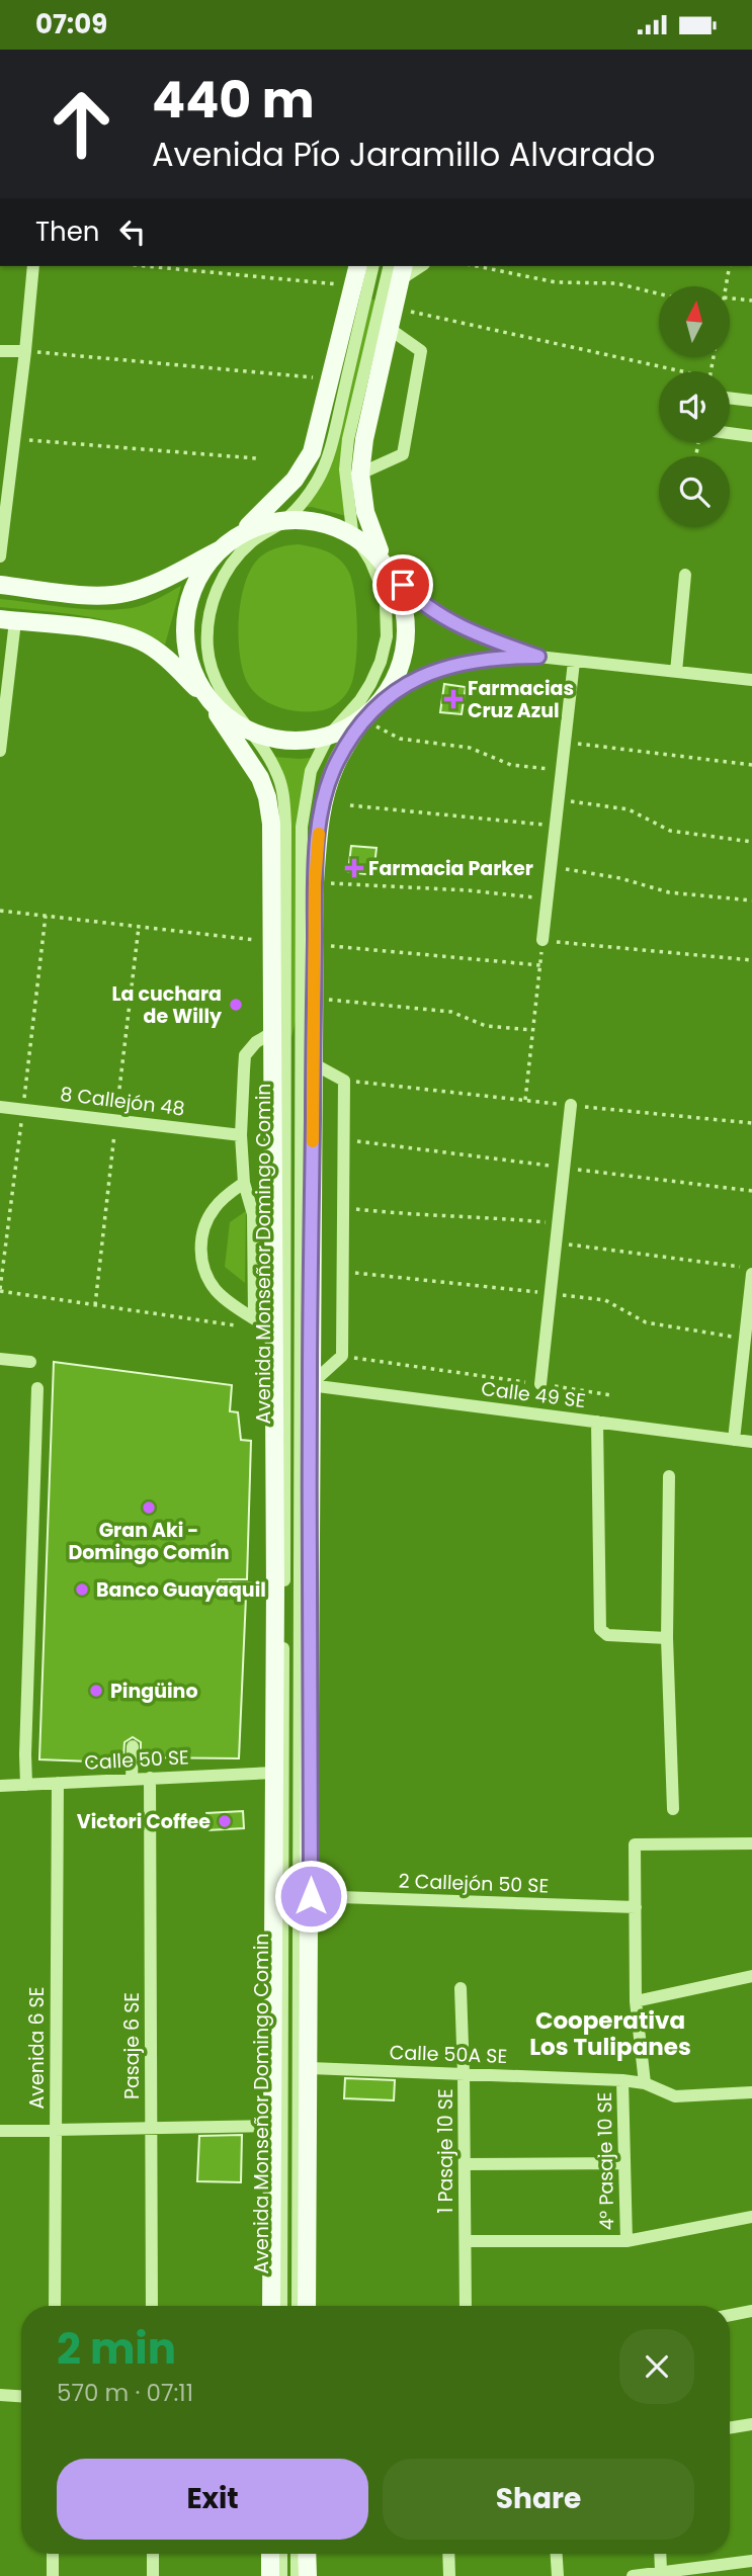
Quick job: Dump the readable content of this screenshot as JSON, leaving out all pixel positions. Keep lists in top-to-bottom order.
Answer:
{
  "streets": {
    "main road": ["Avenida Monseñor Domingo Comin"],
    "street": [
      "8 Callejón 48",
      "Calle 49 SE",
      "Calle 50 SE",
      "2 Callejón 50 SE",
      "Pasaje 6 SE",
      "Avenida 6 SE",
      "Calle 50A SE",
      "1 Pasaje 10 SE",
      "4° Pasaje 10 SE"
    ]
  },
  "crossings": [
    ["8 Callejón 48", "Avenida Monseñor Domingo Comin"],
    ["Avenida Monseñor Domingo Comin", "Calle 50 SE"],
    ["Calle 50 SE", "Pasaje 6 SE"],
    ["Calle 50 SE", "Avenida 6 SE"],
    ["Calle 50A SE", "1 Pasaje 10 SE"],
    ["Calle 50A SE", "4° Pasaje 10 SE"]
  ],
  "districts": ["Cooperativa Los Tulipanes"],
  "places": {
    "health": ["Farmacias Cruz Azul", "Farmacia Parker"],
    "other": [
      "La cuchara de Willy",
      "Gran Aki - Domingo Comín",
      "Banco Guayaquil",
      "Pingüino",
      "Victori Coffee"
    ]
  },
  "north": "top",
  "page": {
    "status": "07:09",
    "turn": ["440 m", "Avenida Pío Jaramillo Alvarado"],
    "then": "Then",
    "heading": ["2 min", "570 m · 07:11"],
    "buttons": ["Exit", "Share"]
  }
}
